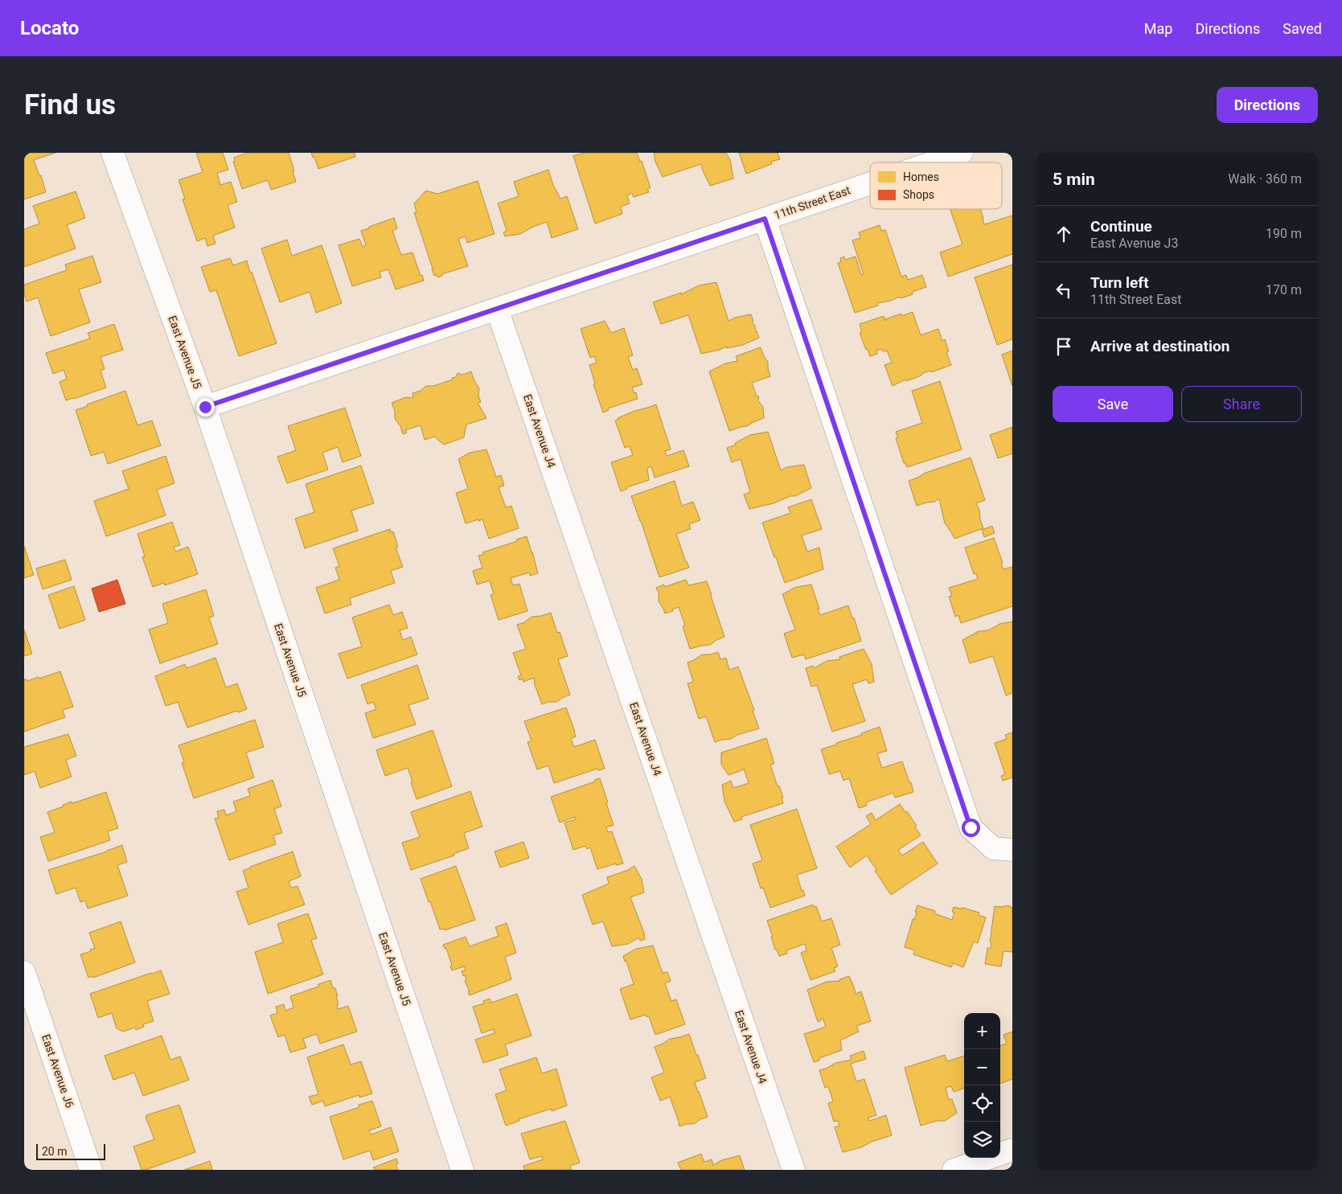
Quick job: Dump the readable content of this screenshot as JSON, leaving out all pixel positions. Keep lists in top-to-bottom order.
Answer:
{
  "streets": {
    "street": [
      "11th Street East",
      "East Avenue J5",
      "East Avenue J4",
      "East Avenue J6"
    ]
  },
  "crossings": [
    ["11th Street East", "East Avenue J5"],
    ["11th Street East", "East Avenue J4"]
  ],
  "legend": ["Homes", "Shops"],
  "scale_bar": "20 m",
  "page": {
    "header": "Locato",
    "nav": ["Map", "Directions", "Saved"],
    "buttons": [
      "Directions",
      ["Save", "Share"]
    ],
    "title": "Find us",
    "heading": ["5 min", "Walk · 360 m"],
    "list": [
      ["Continue", "East Avenue J3", "190 m"],
      ["Turn left", "11th Street East", "170 m"],
      "Arrive at destination"
    ],
    "map_buttons": ["+", "−"],
    "scale": "20 m"
  }
}
